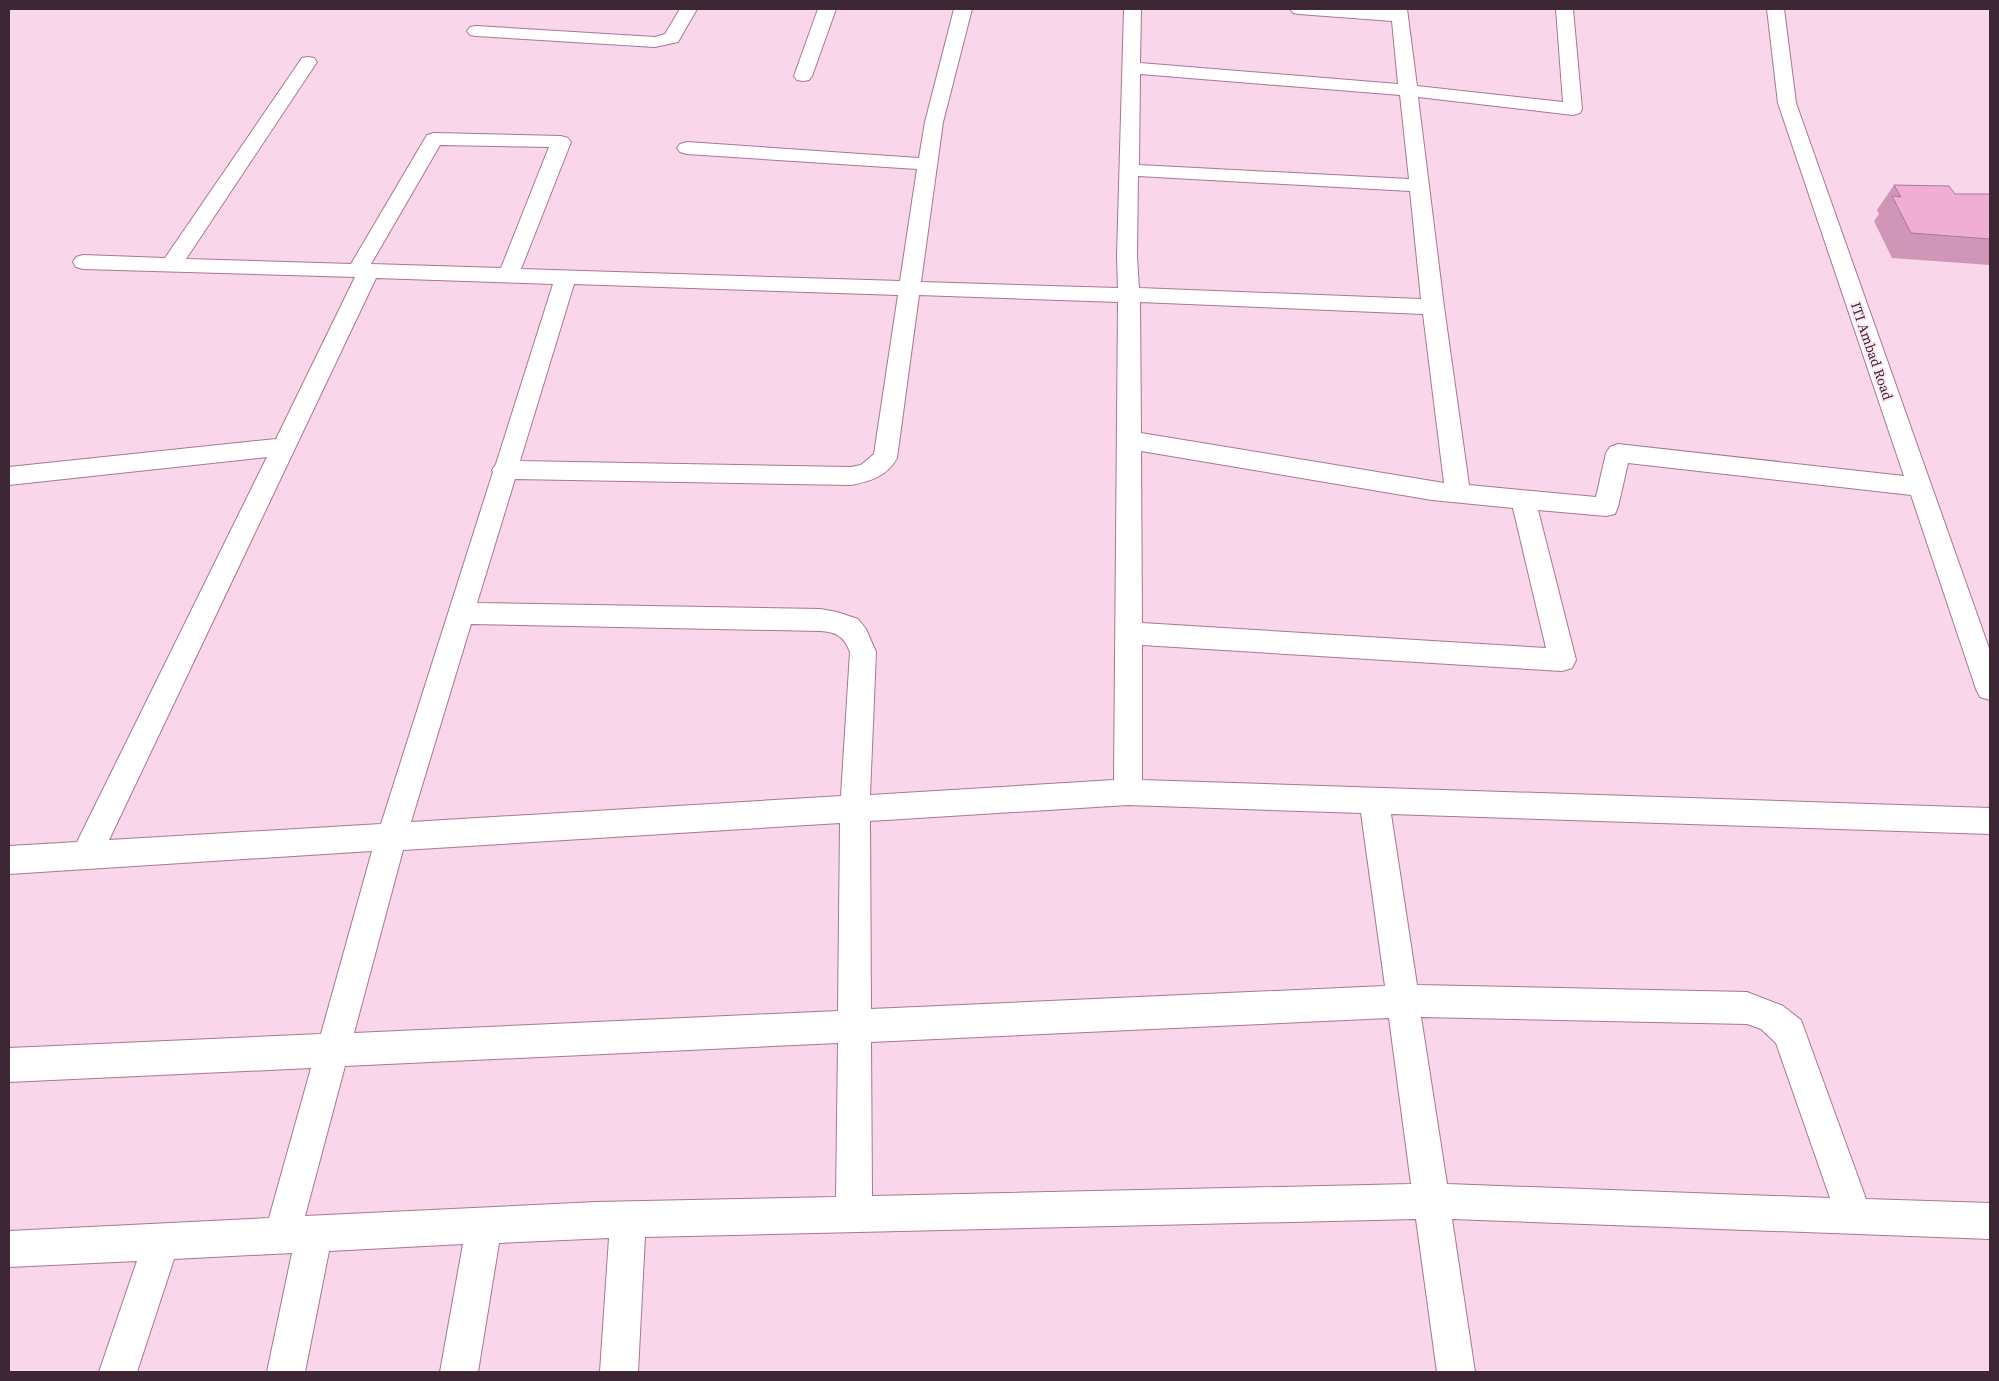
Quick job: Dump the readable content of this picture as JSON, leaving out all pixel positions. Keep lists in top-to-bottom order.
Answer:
{
  "streets": {
    "street": ["ITI Ambad Road"]
  }
}
